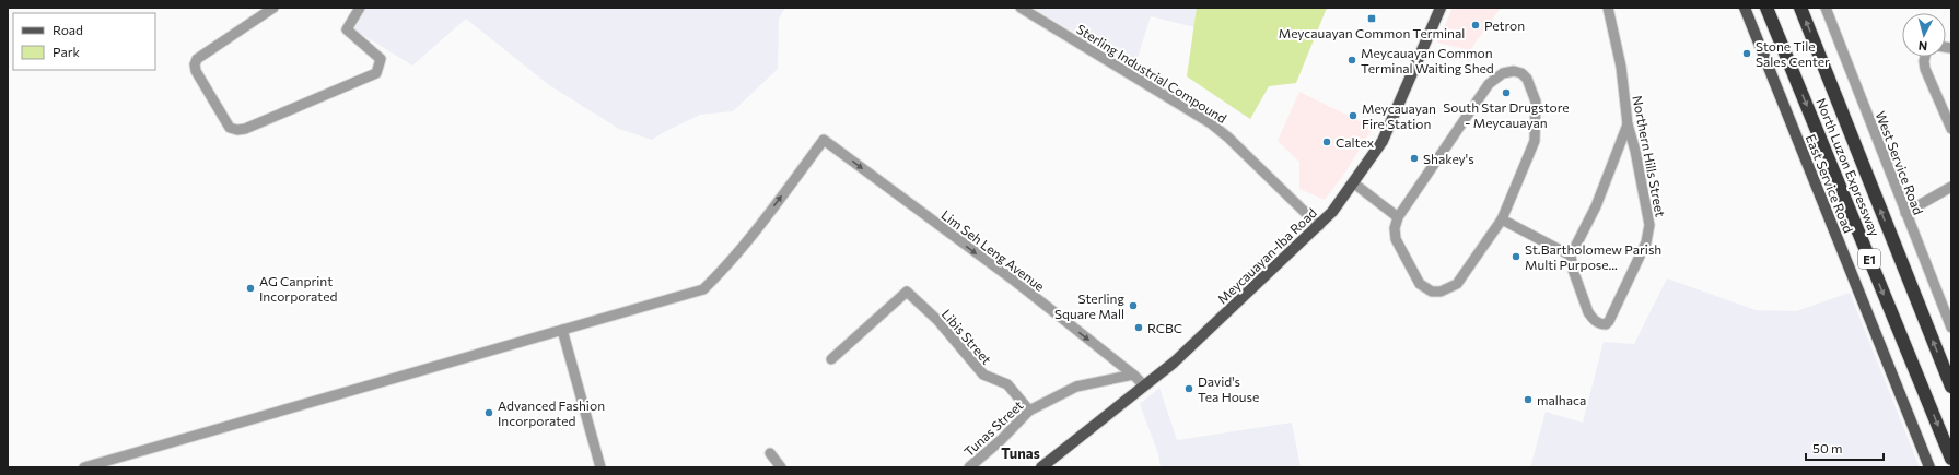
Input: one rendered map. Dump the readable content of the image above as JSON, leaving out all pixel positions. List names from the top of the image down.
{
  "streets": {
    "highway": ["North Luzon Expressway", "E1"],
    "main road": ["East Service Road", "Meycauayan-Iba Road"],
    "street": [
      "Sterling Industrial Compound",
      "Northern Hills Street",
      "West Service Road",
      "Lim Seh Leng Avenue",
      "Libis Street",
      "Tunas Street"
    ]
  },
  "crossings": [
    ["Sterling Industrial Compound", "Meycauayan-Iba Road"],
    ["Lim Seh Leng Avenue", "Meycauayan-Iba Road"],
    ["Lim Seh Leng Avenue", "Tunas Street"],
    ["Libis Street", "Tunas Street"]
  ],
  "districts": ["Tunas"],
  "places": {
    "transit": ["Meycauayan Common Terminal"],
    "other": [
      "Petron",
      "Stone Tile Sales Center",
      "Meycauayan Common Terminal Waiting Shed",
      "South Star Drugstore - Meycauayan",
      "Meycauayan Fire Station",
      "Caltex",
      "Shakey's",
      "St.Bartholomew Parish Multi Purpose...",
      "AG Canprint Incorporated",
      "Sterling Square Mall",
      "RCBC",
      "David's Tea House",
      "malhaca",
      "Advanced Fashion Incorporated"
    ]
  },
  "legend": ["Road", "Park"],
  "scale_bar": "50 m",
  "north": "bottom"
}
